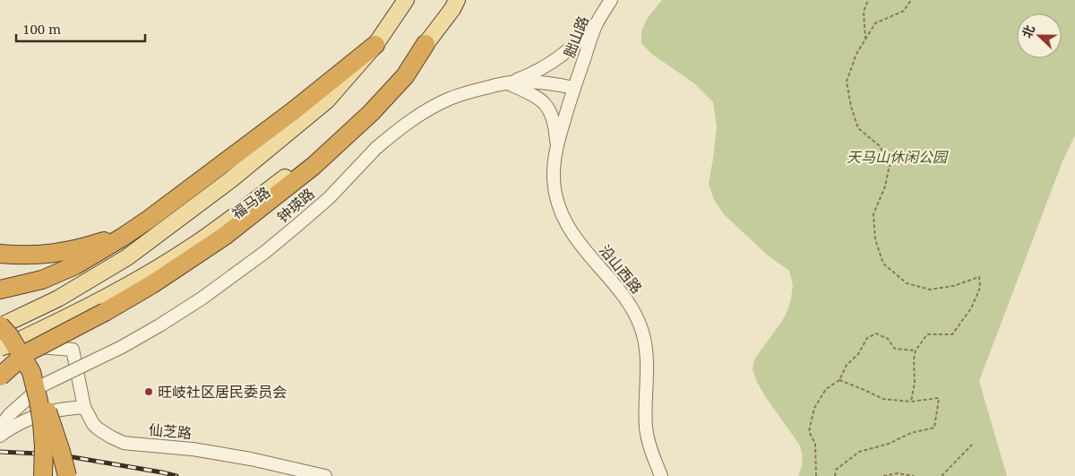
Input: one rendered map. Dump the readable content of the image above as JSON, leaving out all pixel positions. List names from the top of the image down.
{
  "streets": {
    "main road": ["福马路"],
    "street": [
      "胐山路",
      "钟瑛路",
      "沿山西路",
      "仙芝路"
    ]
  },
  "crossings": [
    ["胐山路", "钟瑛路"],
    ["胐山路", "沿山西路"],
    ["福马路", "仙芝路"],
    ["钟瑛路", "沿山西路"]
  ],
  "parks": ["天马山休闲公园"],
  "places": ["旺岐社区居民委员会"],
  "scale_bar": "100 m",
  "north": "left"
}
